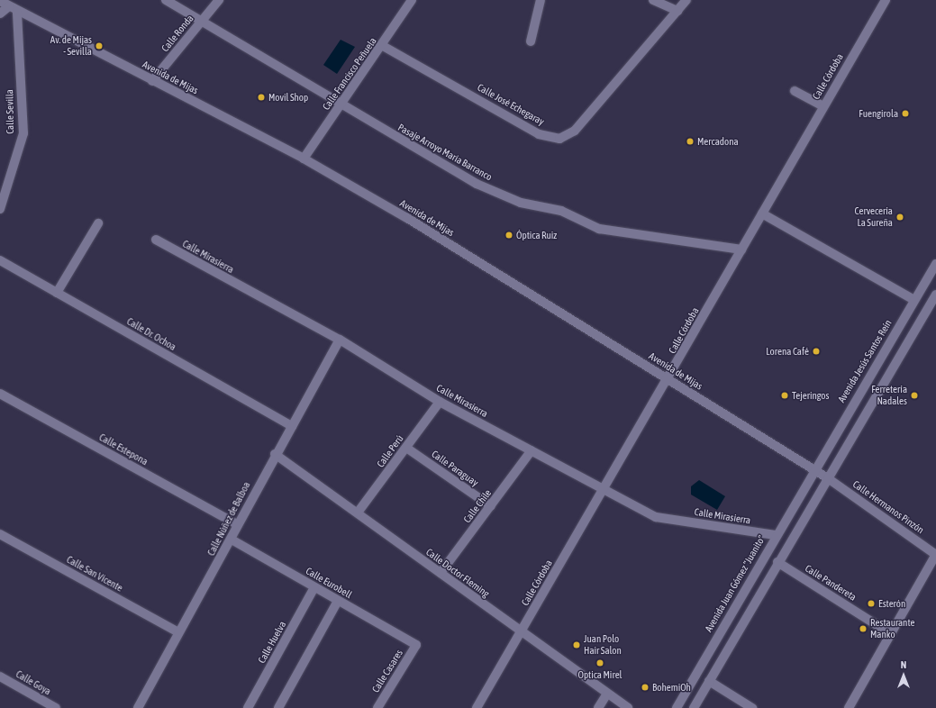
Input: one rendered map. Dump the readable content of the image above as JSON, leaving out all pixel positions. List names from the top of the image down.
{
  "streets": {
    "street": [
      "Calle Ronda",
      "Calle Francisco Peñuela",
      "Calle Córdoba",
      "Avenida de Mijas",
      "Calle José Echegaray",
      "Calle Sevilla",
      "Pasaje Arroyo Maria Barranco",
      "Calle Mirasierra",
      "Calle Dr. Ochoa",
      "Avenida Jesús Santos Reín",
      "Calle Estepona",
      "Calle Perú",
      "Calle Paraguay",
      "Calle Chile",
      "Calle Hermanos Pinzón",
      "Calle Núñez de Balboa",
      "Calle Doctor Fleming",
      "Calle San Vicente",
      "Calle Eurobell",
      "Calle Pandereta",
      "Avenida Juan Gómez \"Juanito\"",
      "Calle Huelva",
      "Calle Casares",
      "Calle Goya"
    ]
  },
  "crossings": [
    ["Calle Ronda", "Avenida de Mijas"],
    ["Calle Ronda", "Pasaje Arroyo Maria Barranco"],
    ["Calle Francisco Peñuela", "Avenida de Mijas"],
    ["Calle Francisco Peñuela", "Calle José Echegaray"],
    ["Calle Francisco Peñuela", "Pasaje Arroyo Maria Barranco"],
    ["Calle Córdoba", "Avenida de Mijas"],
    ["Calle Córdoba", "Pasaje Arroyo Maria Barranco"],
    ["Calle Córdoba", "Calle Mirasierra"],
    ["Calle Córdoba", "Calle Doctor Fleming"],
    ["Avenida de Mijas", "Calle Sevilla"],
    ["Avenida de Mijas", "Avenida Jesús Santos Reín"],
    ["Avenida de Mijas", "Calle Hermanos Pinzón"],
    ["Avenida de Mijas", "Avenida Juan Gómez \"Juanito\""],
    ["Calle Mirasierra", "Calle Perú"],
    ["Calle Mirasierra", "Calle Chile"],
    ["Calle Mirasierra", "Calle Núñez de Balboa"],
    ["Calle Mirasierra", "Avenida Juan Gómez \"Juanito\""],
    ["Calle Dr. Ochoa", "Calle Núñez de Balboa"],
    ["Avenida Jesús Santos Reín", "Avenida Juan Gómez \"Juanito\""],
    ["Calle Estepona", "Calle Núñez de Balboa"],
    ["Calle Perú", "Calle Paraguay"],
    ["Calle Perú", "Calle Doctor Fleming"],
    ["Calle Paraguay", "Calle Chile"],
    ["Calle Chile", "Calle Doctor Fleming"],
    ["Calle Núñez de Balboa", "Calle Doctor Fleming"],
    ["Calle Núñez de Balboa", "Calle San Vicente"],
    ["Calle Núñez de Balboa", "Calle Eurobell"],
    ["Calle Eurobell", "Calle Huelva"],
    ["Calle Eurobell", "Calle Casares"]
  ],
  "places": [
    "Av. de Mijas - Sevilla",
    "Movil Shop",
    "Fuengirola",
    "Mercadona",
    "Cervecería La Sureña",
    "Óptica Ruiz",
    "Lorena Café",
    "Tejeringos",
    "Ferretería Nadales",
    "Esterón",
    "Restaurante Manko",
    "Juan Polo Hair Salon",
    "Optica Mirel",
    "BohemiOh"
  ],
  "north": "top"
}
